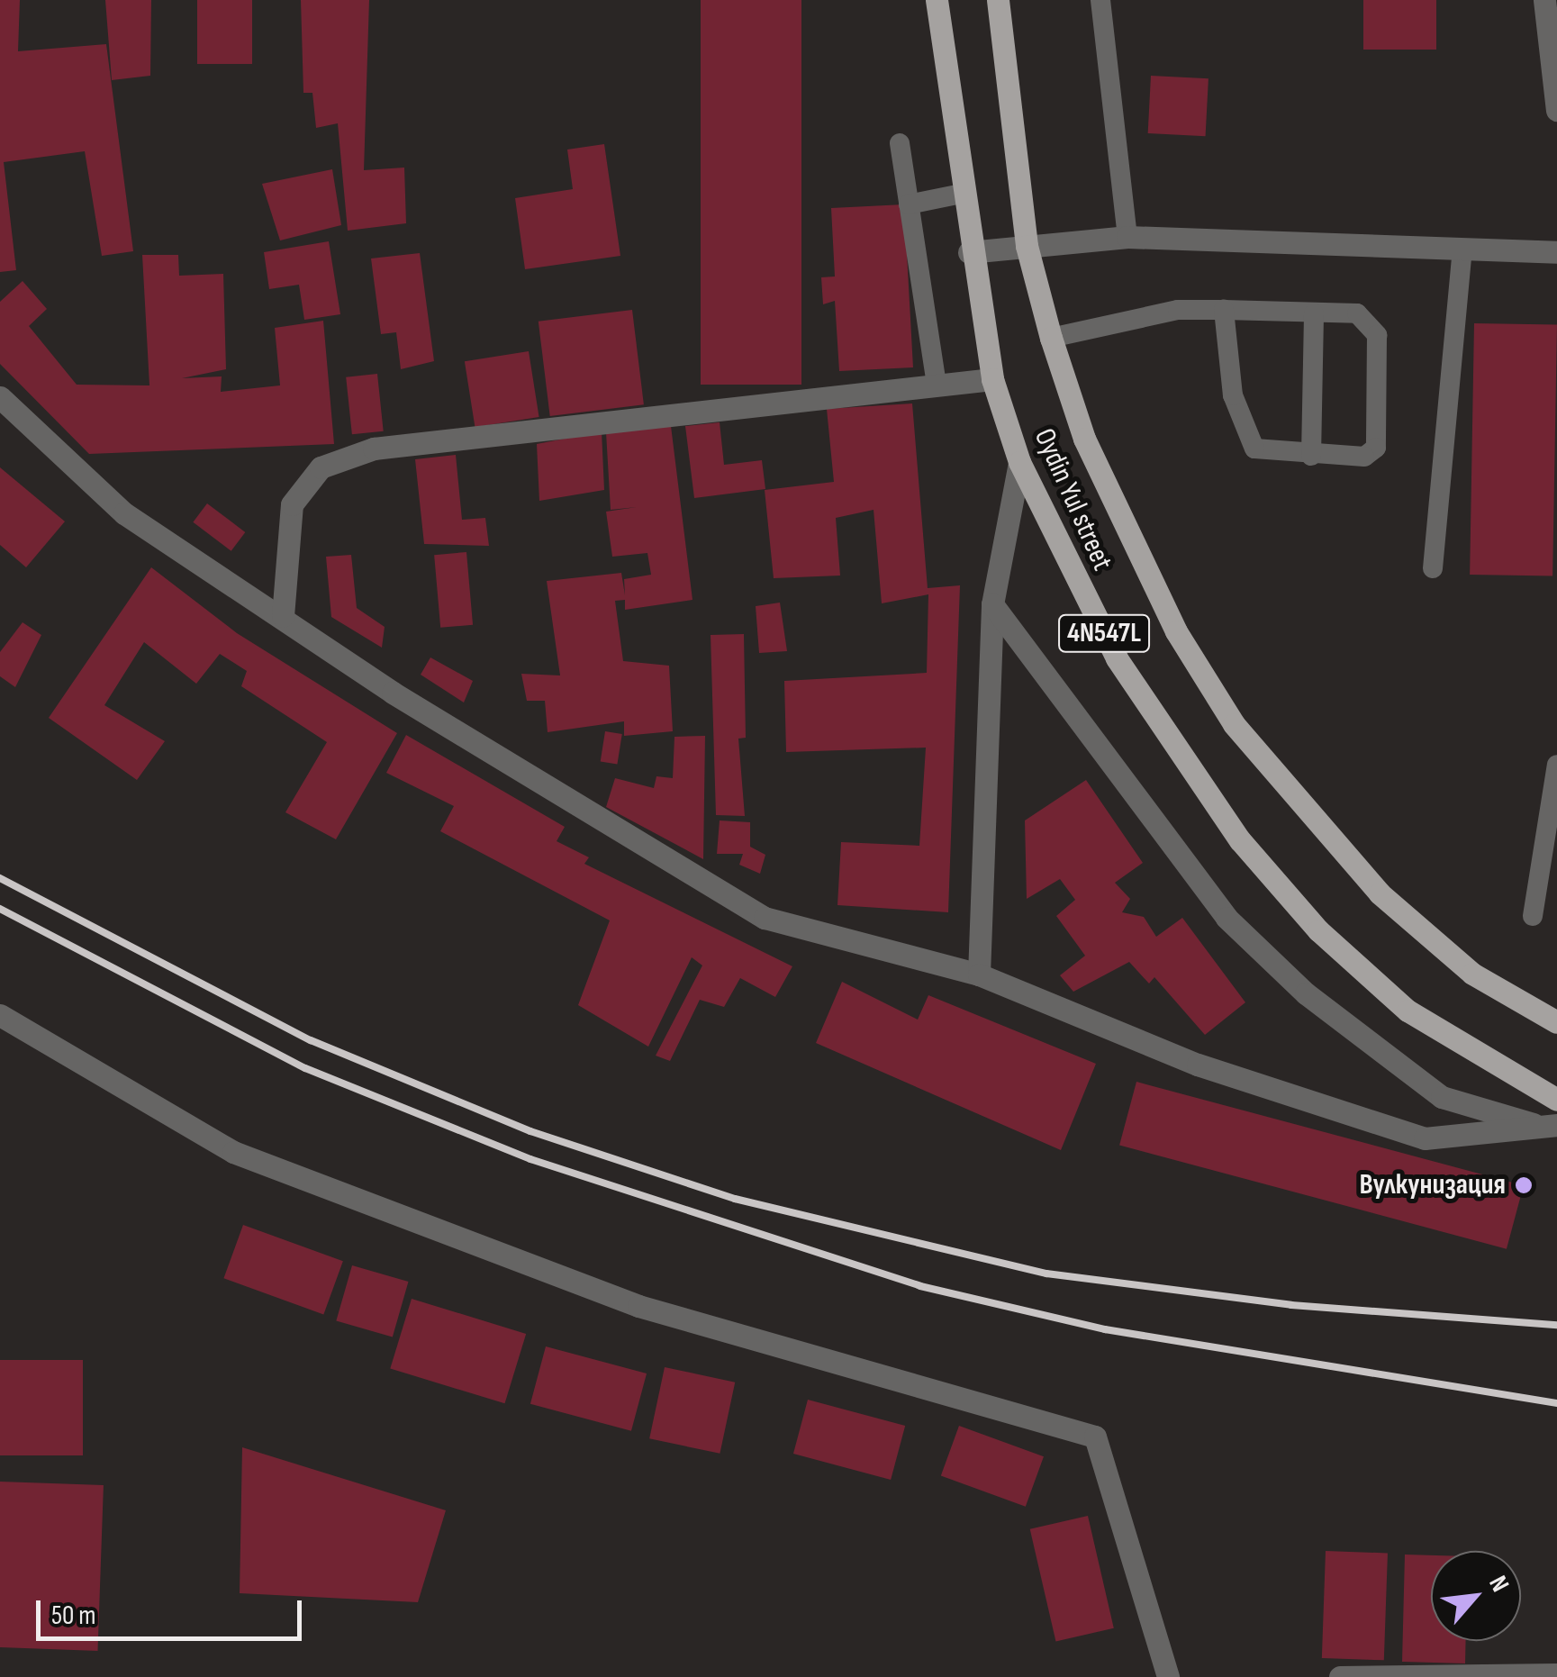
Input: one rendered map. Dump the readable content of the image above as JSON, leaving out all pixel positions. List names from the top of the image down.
{
  "streets": {
    "main road": ["Oydin Yul street", "4N547L"]
  },
  "places": ["Вулкунизация"],
  "scale_bar": "50 m",
  "north": "top right"
}
